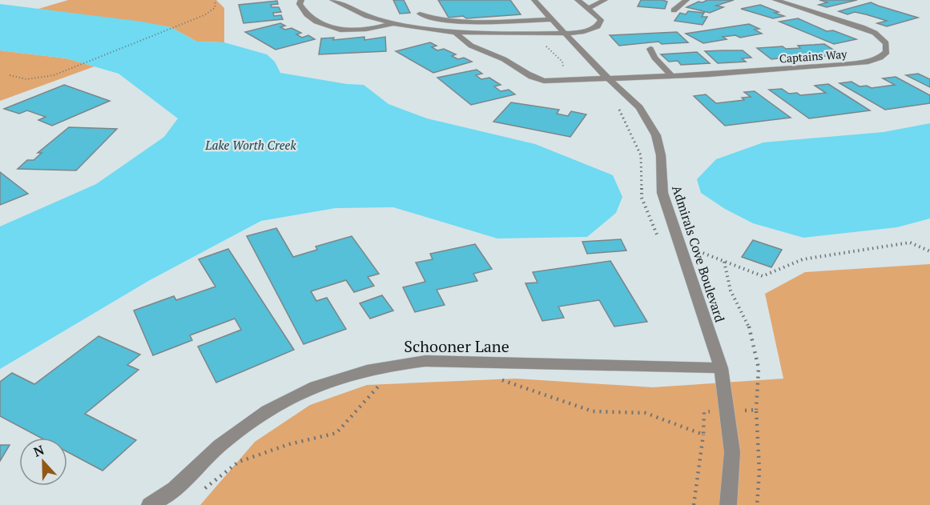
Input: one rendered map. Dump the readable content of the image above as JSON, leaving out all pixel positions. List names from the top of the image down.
{
  "streets": {
    "street": ["Captains Way", "Admirals Cove Boulevard", "Schooner Lane"]
  },
  "crossings": [
    ["Captains Way", "Admirals Cove Boulevard"],
    ["Admirals Cove Boulevard", "Schooner Lane"]
  ],
  "water": ["Lake Worth Creek"],
  "north": "top"
}
